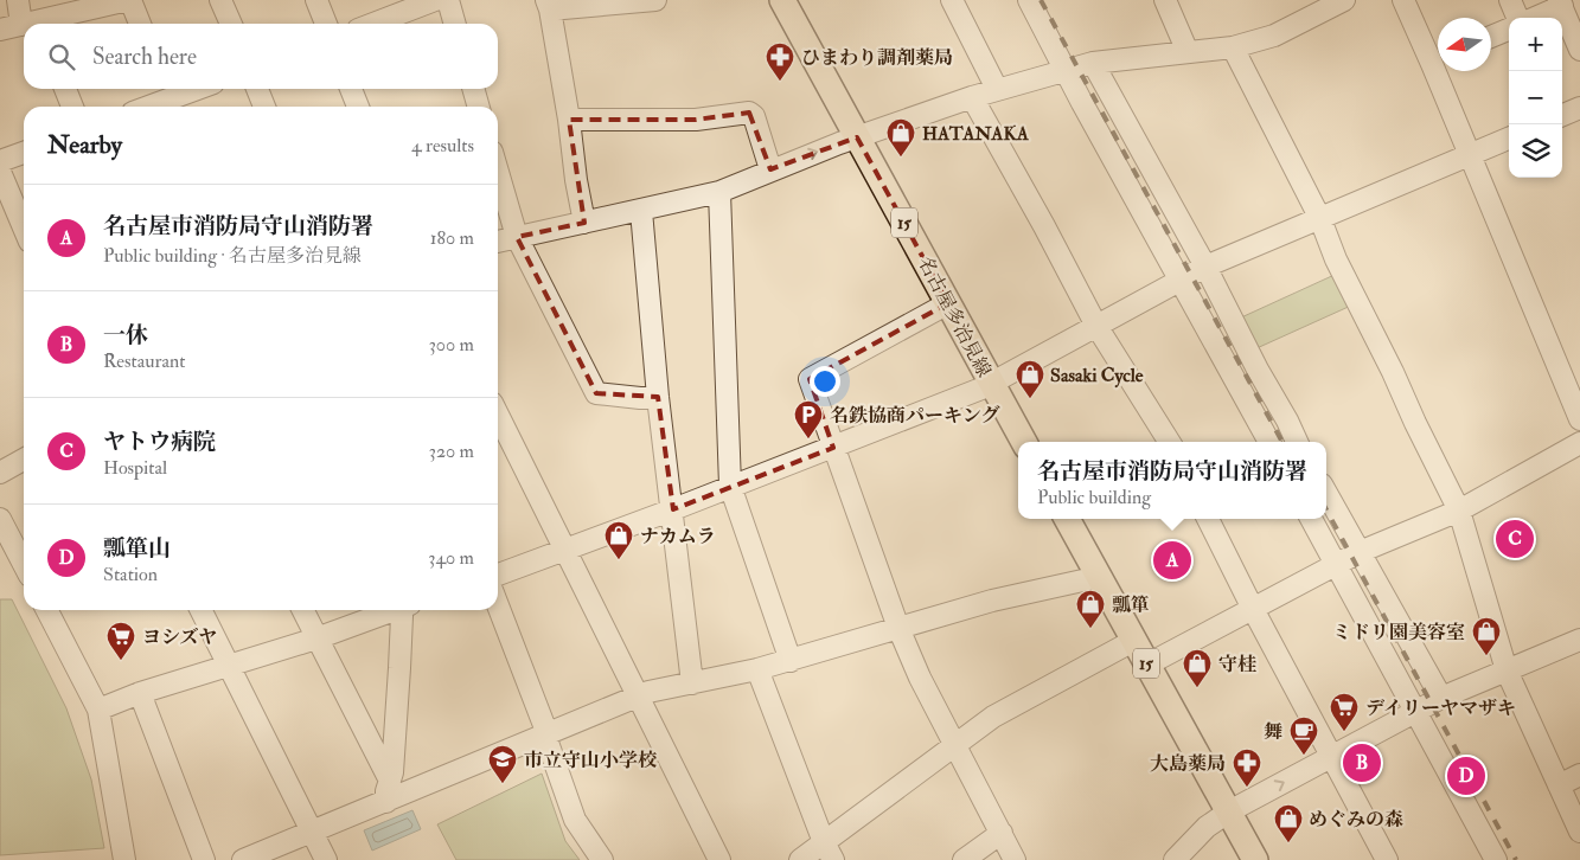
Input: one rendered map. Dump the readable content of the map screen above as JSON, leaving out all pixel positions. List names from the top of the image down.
{
  "streets": {
    "main road": ["15", "名古屋多治見線"]
  },
  "places": {
    "pharmacy": ["ひまわり調剤薬局", "大島薬局"],
    "shop": [
      "HATANAKA",
      "Sasaki Cycle",
      "ナカムラ",
      "瓢箪",
      "ミドリ園美容室",
      "守桂",
      "めぐみの森"
    ],
    "parking": ["名鉄協商パーキング"],
    "supermarket": ["ヨシズヤ", "デイリーヤマザキ"],
    "cafe": ["舞"],
    "school or university": ["市立守山小学校"]
  },
  "north": "left",
  "page": {
    "map_buttons": ["+", "−"],
    "search": "Search here",
    "heading": ["Nearby", "4 results"],
    "list": [
      {
        "mark": "A",
        "name": "名古屋市消防局守山消防署",
        "note": "Public building · 名古屋多治見線",
        "value": "180 m"
      },
      {
        "mark": "B",
        "name": "一休",
        "note": "Restaurant",
        "value": "300 m"
      },
      {
        "mark": "C",
        "name": "ヤトウ病院",
        "note": "Hospital",
        "value": "320 m"
      },
      {
        "mark": "D",
        "name": "瓢箪山",
        "note": "Station",
        "value": "340 m"
      }
    ],
    "popup": ["名古屋市消防局守山消防署", "Public building"],
    "pins": [
      "C",
      "A",
      "B",
      "D"
    ]
  }
}
